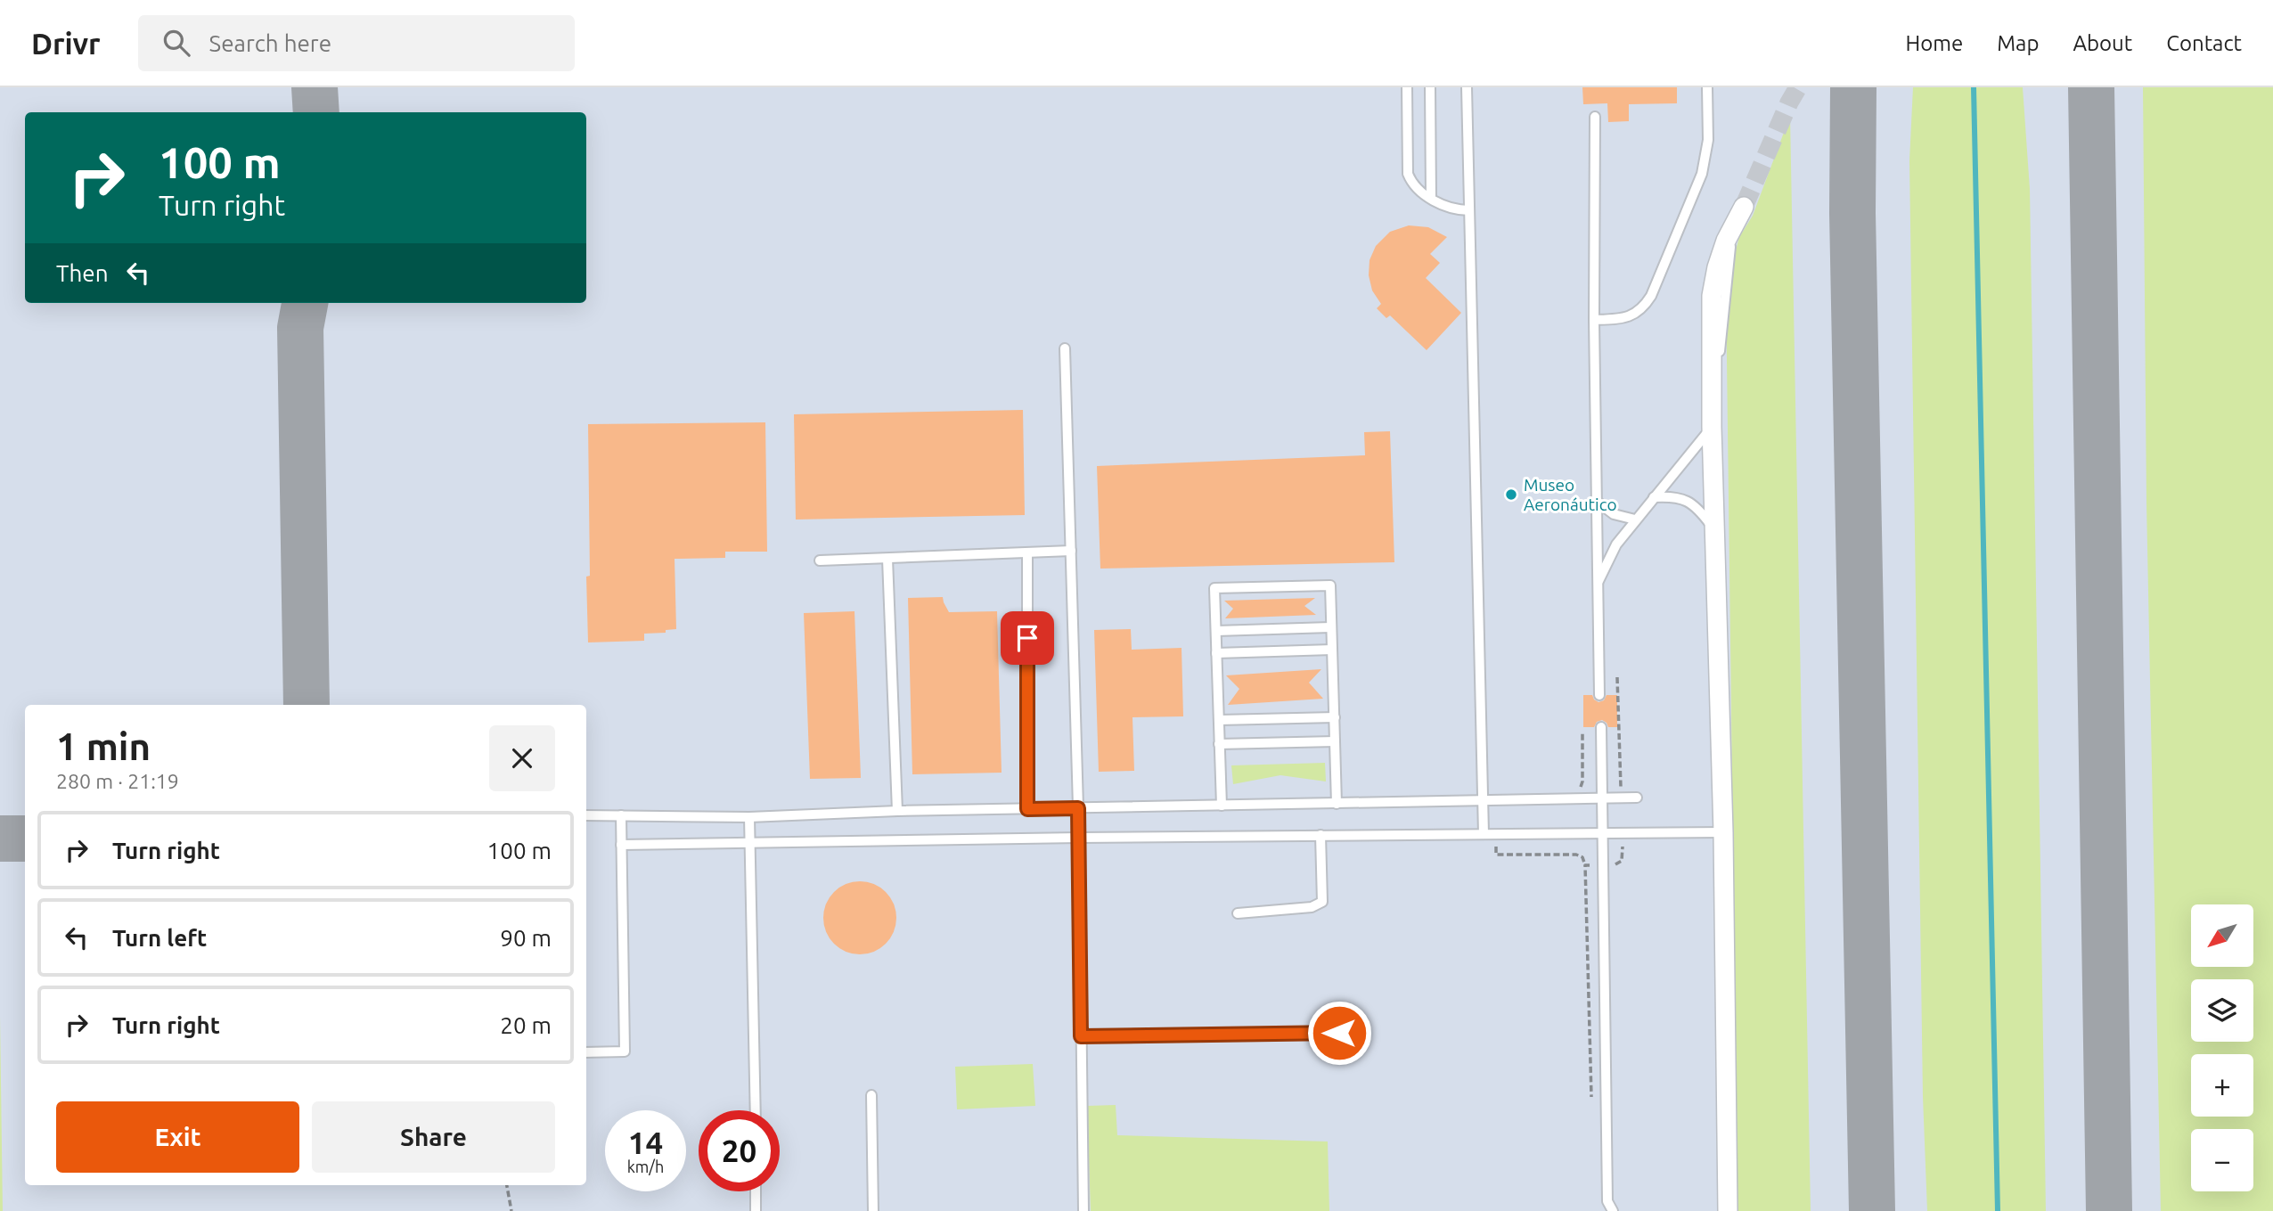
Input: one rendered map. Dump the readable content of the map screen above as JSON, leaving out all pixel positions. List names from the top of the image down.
{
  "places": ["Museo Aeronáutico"],
  "north": "bottom left",
  "page": {
    "header": "Drivr",
    "search": "Search here",
    "nav": [
      "Home",
      "Map",
      "About",
      "Contact"
    ],
    "turn": ["100 m", "Turn right"],
    "then": "Then",
    "heading": ["1 min", "280 m · 21:19"],
    "list": [
      {
        "name": "Turn right",
        "value": "100 m"
      },
      {
        "name": "Turn left",
        "value": "90 m"
      },
      {
        "name": "Turn right",
        "value": "20 m"
      }
    ],
    "map_buttons": ["+", "−"],
    "buttons": ["Exit", "Share"],
    "speed": "14 km/h",
    "limit": "20"
  }
}
